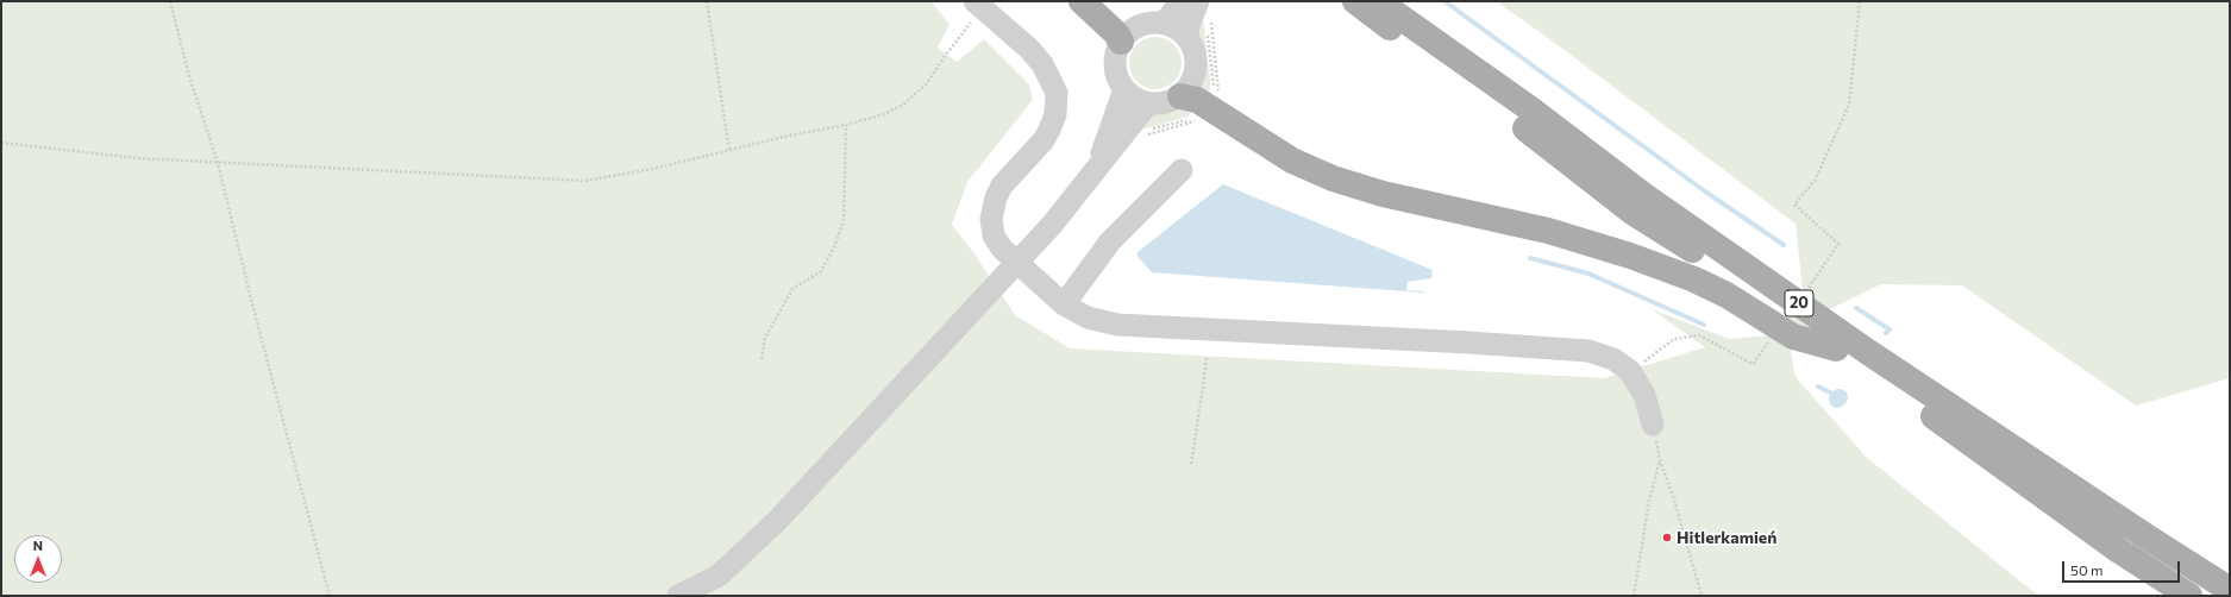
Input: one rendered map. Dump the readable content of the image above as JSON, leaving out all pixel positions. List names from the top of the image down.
{
  "streets": {
    "main road": ["20"]
  },
  "places": ["Hitlerkamień"],
  "scale_bar": "50 m",
  "north": "top"
}
